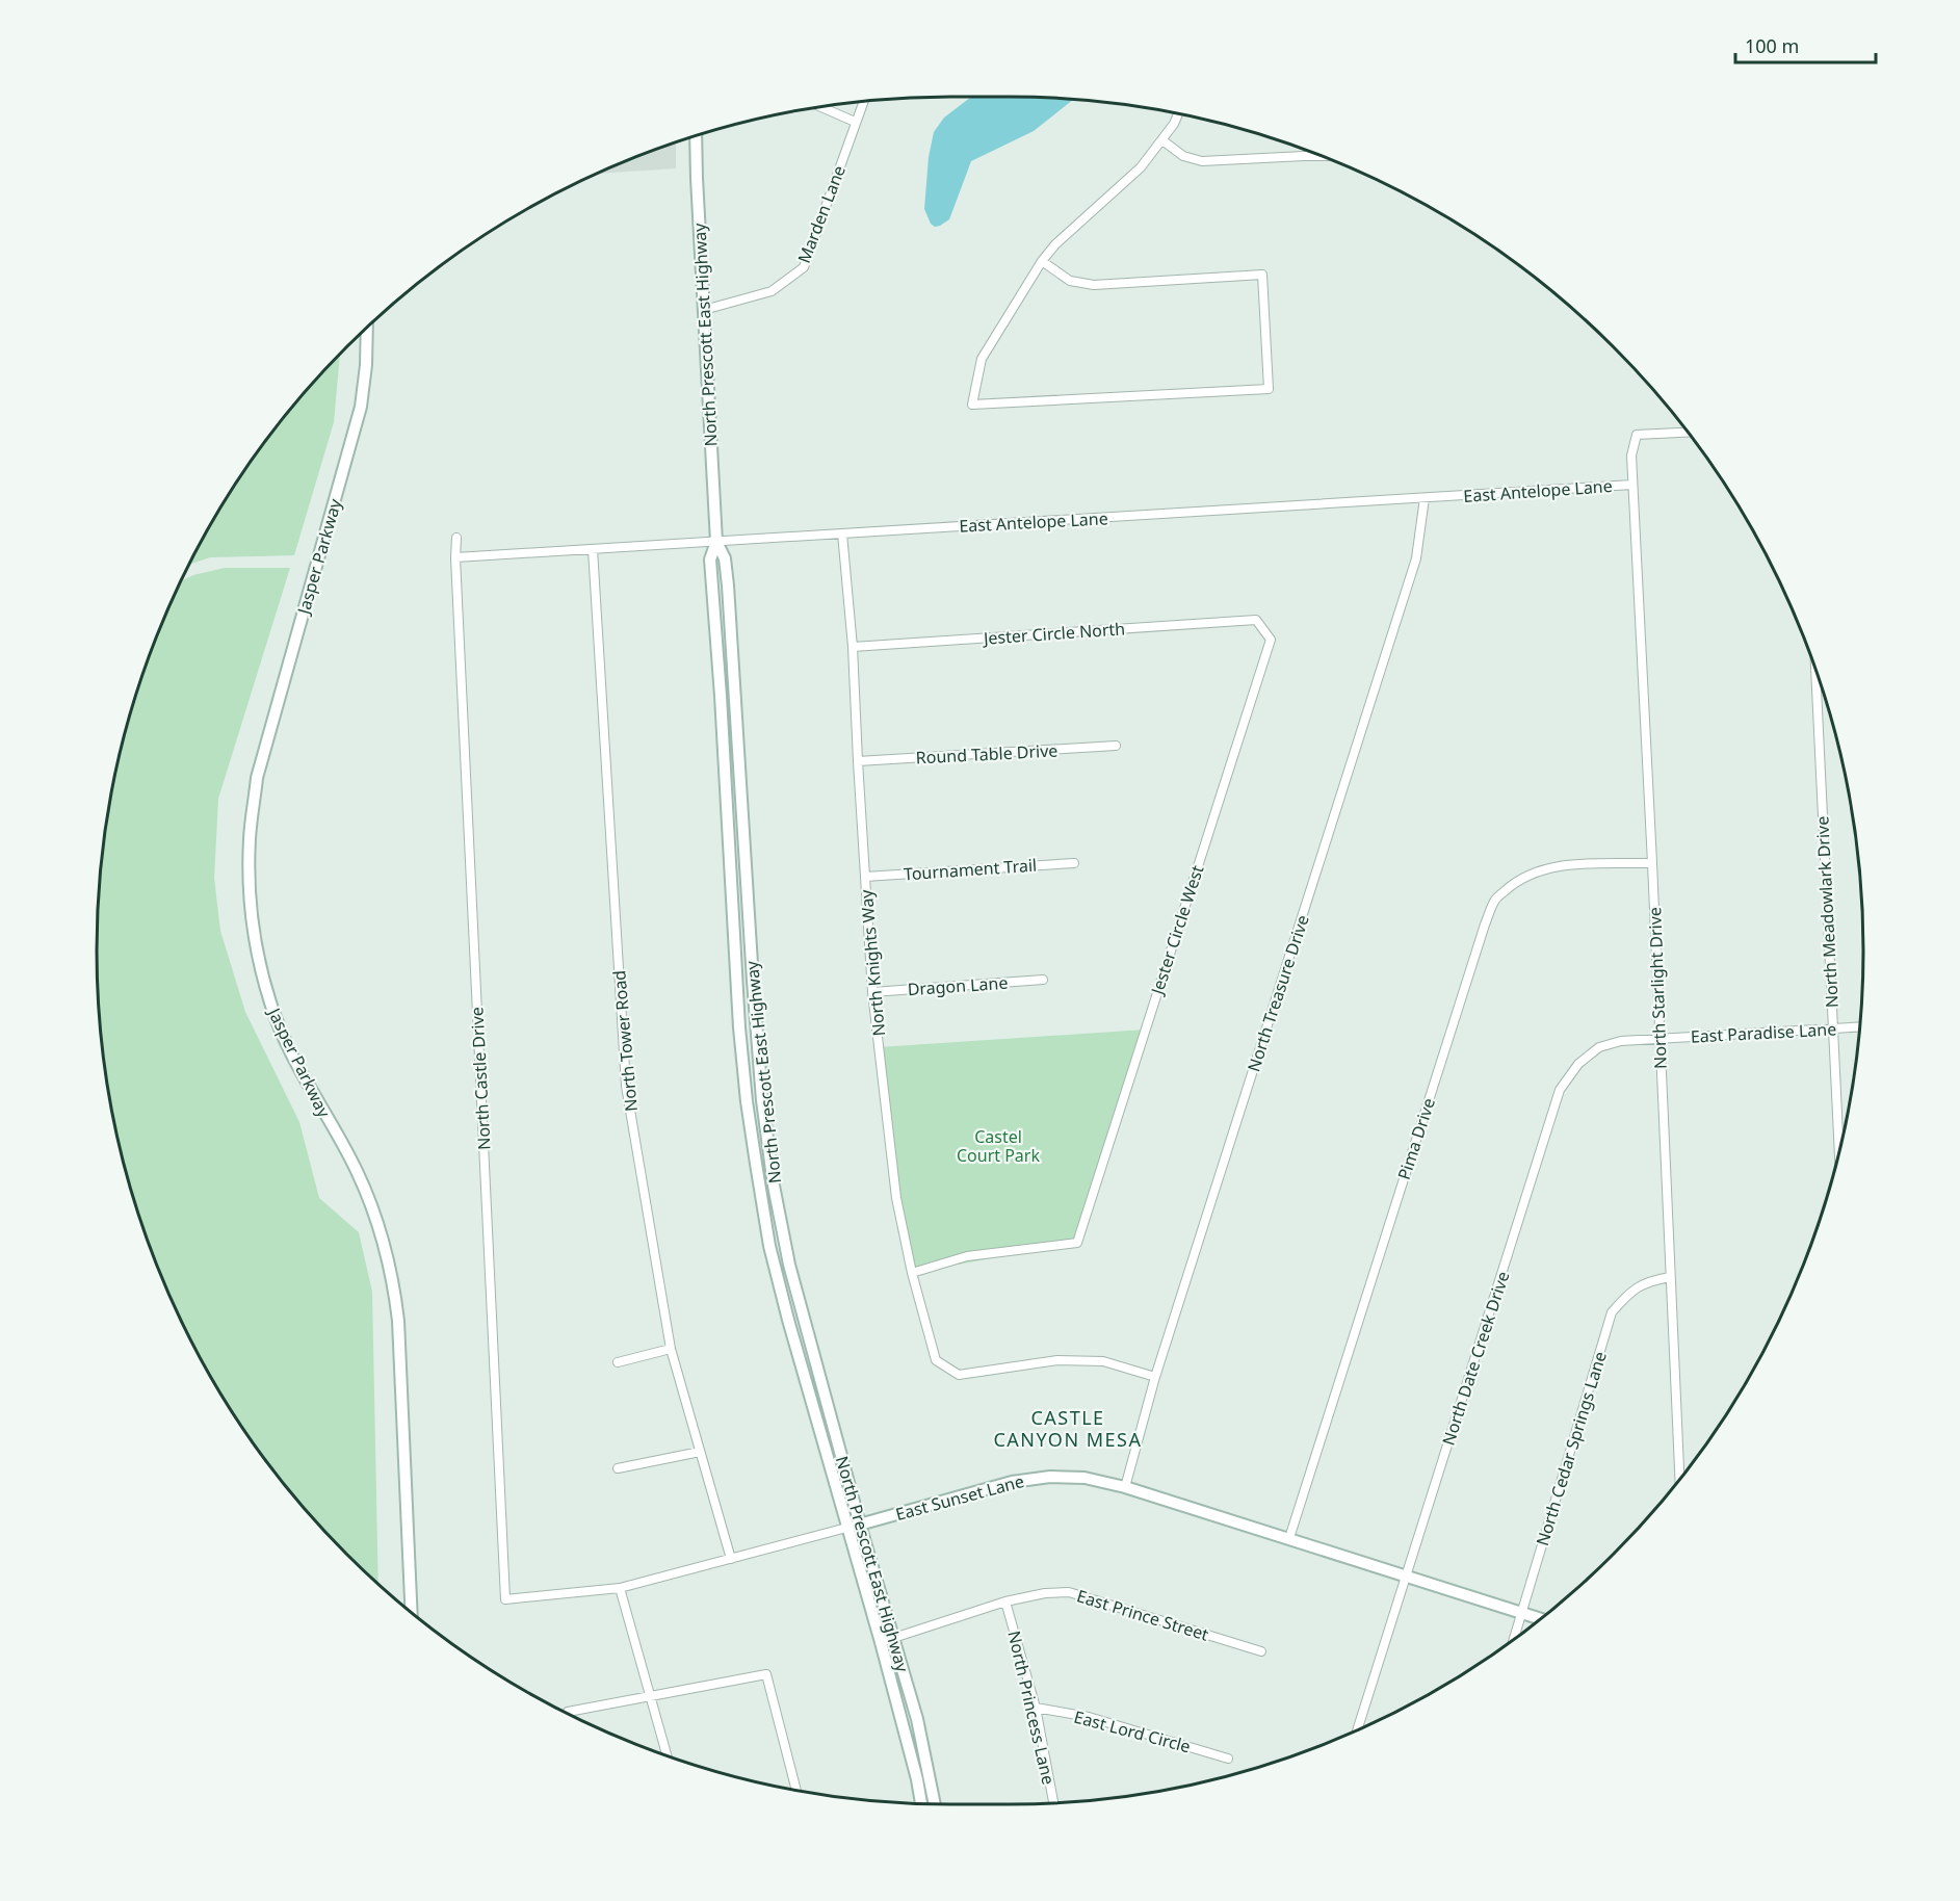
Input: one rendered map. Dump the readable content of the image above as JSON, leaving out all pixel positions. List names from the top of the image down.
{
  "streets": {
    "street": [
      "Marden Lane",
      "North Prescott East Highway",
      "East Antelope Lane",
      "Jasper Parkway",
      "Jester Circle North",
      "Round Table Drive",
      "Tournament Trail",
      "North Meadowlark Drive",
      "Jester Circle West",
      "North Knights Way",
      "Dragon Lane",
      "North Starlight Drive",
      "North Treasure Drive",
      "East Paradise Lane",
      "North Tower Road",
      "North Castle Drive",
      "Pima Drive",
      "North Date Creek Drive",
      "North Cedar Springs Lane",
      "East Sunset Lane",
      "East Prince Street",
      "North Princess Lane",
      "East Lord Circle"
    ]
  },
  "crossings": [
    ["Marden Lane", "North Prescott East Highway"],
    ["North Prescott East Highway", "East Antelope Lane"],
    ["North Prescott East Highway", "East Sunset Lane"],
    ["North Prescott East Highway", "East Prince Street"],
    ["East Antelope Lane", "North Knights Way"],
    ["East Antelope Lane", "North Starlight Drive"],
    ["East Antelope Lane", "North Treasure Drive"],
    ["East Antelope Lane", "North Tower Road"],
    ["East Antelope Lane", "North Castle Drive"],
    ["Jester Circle North", "Jester Circle West"],
    ["Jester Circle North", "North Knights Way"],
    ["Round Table Drive", "North Knights Way"],
    ["Tournament Trail", "North Knights Way"],
    ["North Meadowlark Drive", "East Paradise Lane"],
    ["Jester Circle West", "North Knights Way"],
    ["North Knights Way", "Dragon Lane"],
    ["North Knights Way", "North Treasure Drive"],
    ["North Starlight Drive", "East Paradise Lane"],
    ["North Starlight Drive", "Pima Drive"],
    ["North Starlight Drive", "North Date Creek Drive"],
    ["North Starlight Drive", "North Cedar Springs Lane"],
    ["North Treasure Drive", "East Sunset Lane"],
    ["East Paradise Lane", "North Date Creek Drive"],
    ["North Tower Road", "East Sunset Lane"],
    ["North Castle Drive", "East Sunset Lane"],
    ["Pima Drive", "East Sunset Lane"],
    ["North Date Creek Drive", "East Sunset Lane"],
    ["North Cedar Springs Lane", "East Sunset Lane"],
    ["East Prince Street", "North Princess Lane"],
    ["North Princess Lane", "East Lord Circle"]
  ],
  "districts": ["CASTLE CANYON MESA"],
  "parks": ["Castel Court Park"],
  "scale_bar": "100 m"
}
